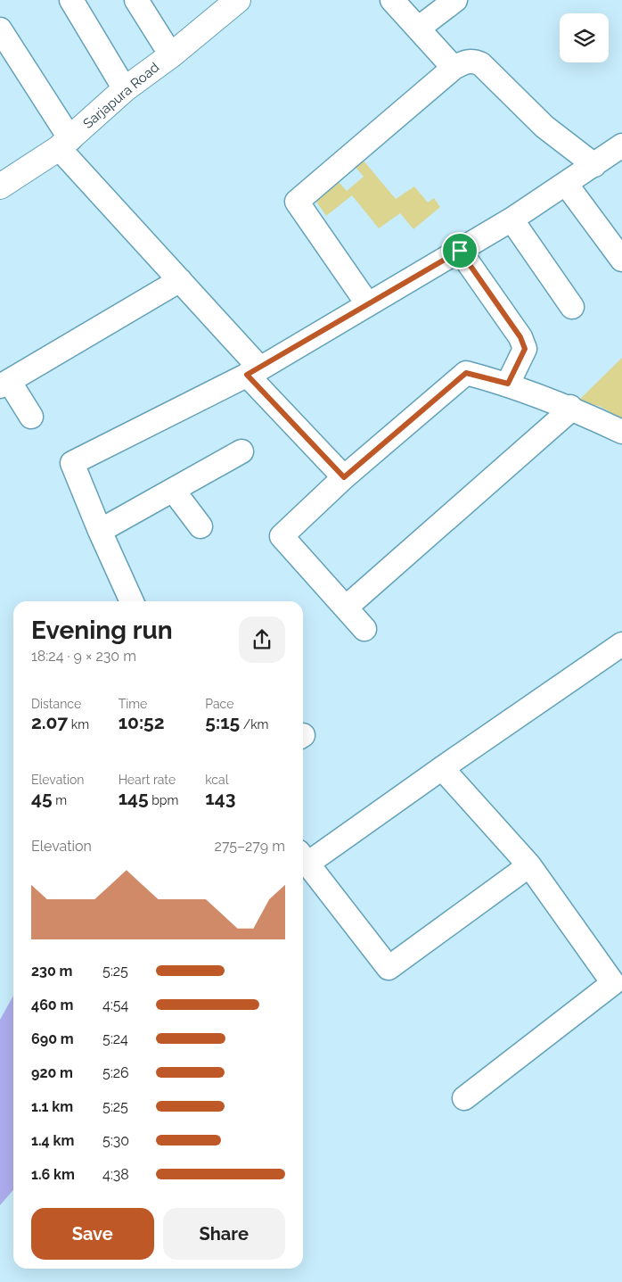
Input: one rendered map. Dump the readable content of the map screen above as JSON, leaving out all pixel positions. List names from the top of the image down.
{
  "streets": {
    "street": ["Sarjapura Road"]
  },
  "page": {
    "heading": ["Evening run", "18:24 · 9 × 230 m"],
    "stats": [
      ["Distance", "2.07 km"],
      ["Time", "10:52"],
      ["Pace", "5:15 /km"],
      ["Elevation", "45 m"],
      ["Heart rate", "145 bpm"],
      ["kcal", "143"]
    ],
    "chart": ["Elevation", "275–279 m"],
    "list": [
      {
        "name": "230 m",
        "note": "5:25"
      },
      {
        "name": "460 m",
        "note": "4:54"
      },
      {
        "name": "690 m",
        "note": "5:24"
      },
      {
        "name": "920 m",
        "note": "5:26"
      },
      {
        "name": "1.1 km",
        "note": "5:25"
      },
      {
        "name": "1.4 km",
        "note": "5:30"
      },
      {
        "name": "1.6 km",
        "note": "4:38"
      }
    ],
    "buttons": ["Save", "Share"]
  }
}
